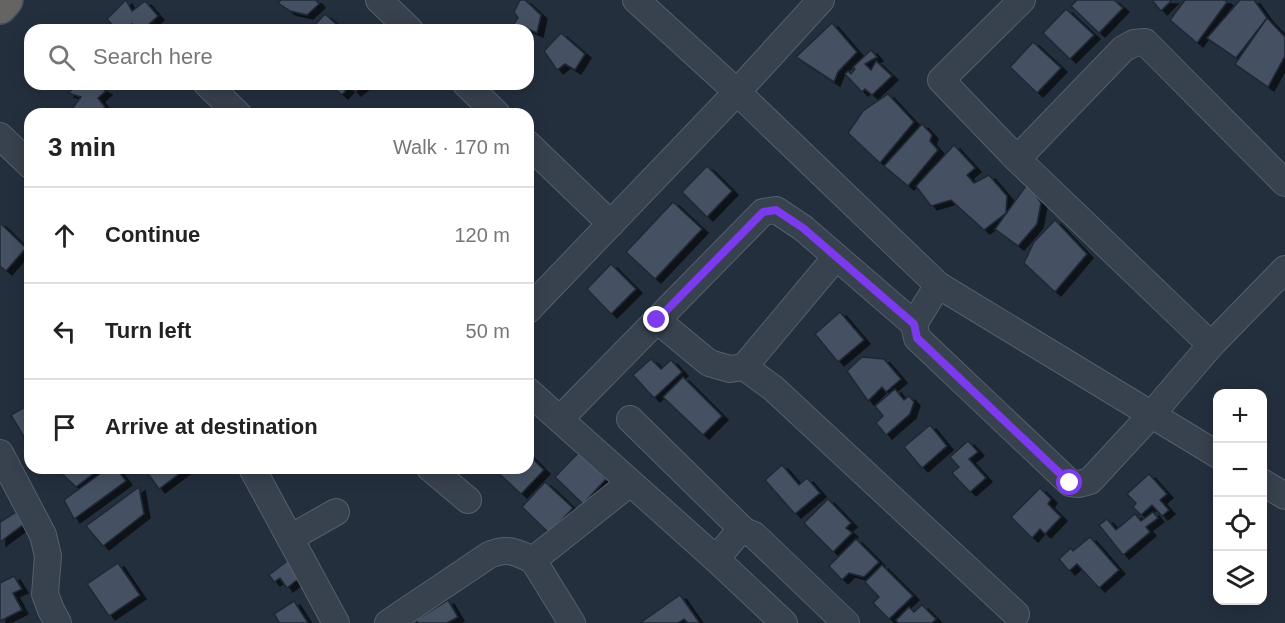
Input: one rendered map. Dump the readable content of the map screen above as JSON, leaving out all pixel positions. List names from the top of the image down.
{
  "page": {
    "search": "Search here",
    "heading": ["3 min", "Walk · 170 m"],
    "list": [
      ["Continue", "120 m"],
      ["Turn left", "50 m"],
      "Arrive at destination"
    ],
    "map_buttons": ["+", "−"]
  }
}
